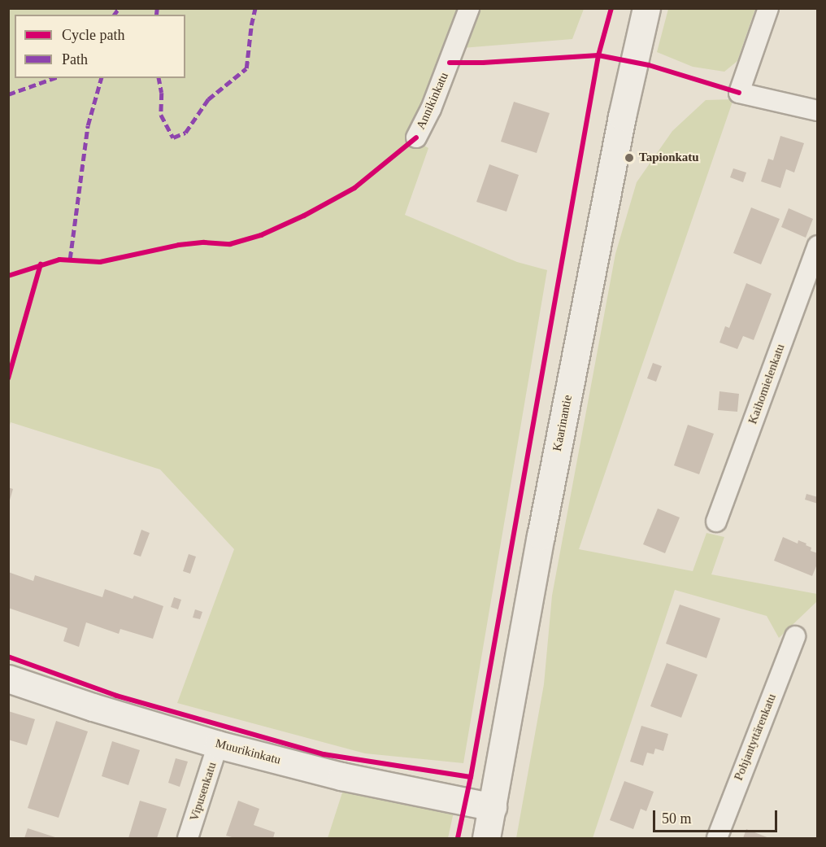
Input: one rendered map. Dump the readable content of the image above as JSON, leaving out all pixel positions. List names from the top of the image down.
{
  "streets": {
    "main road": ["Kaarinantie", "Muurikinkatu"],
    "street": [
      "Annikinkatu",
      "Kaihomielenkatu",
      "Pohjantyttärenkatu",
      "Vipusenkatu"
    ]
  },
  "crossings": [
    ["Kaarinantie", "Muurikinkatu"],
    ["Muurikinkatu", "Vipusenkatu"]
  ],
  "places": ["Tapionkatu"],
  "legend": ["Cycle path", "Path"],
  "scale_bar": "50 m"
}
